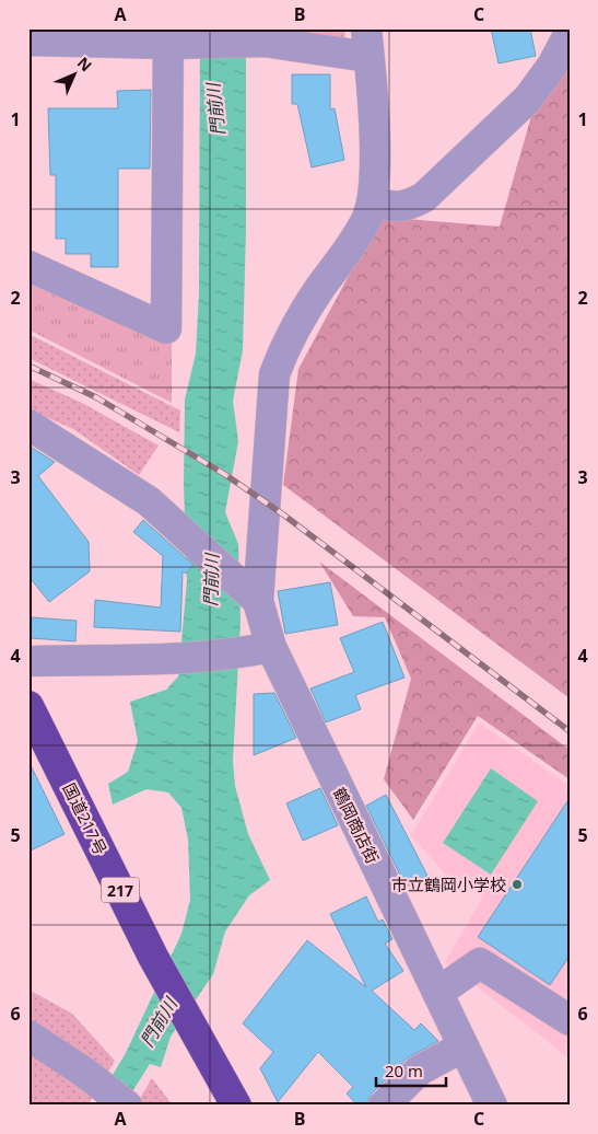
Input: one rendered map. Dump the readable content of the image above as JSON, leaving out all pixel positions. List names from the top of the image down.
{
  "streets": {
    "highway": ["国道217号", "217"],
    "street": ["鶴岡商店街"]
  },
  "water": ["門前川"],
  "places": ["市立鶴岡小学校"],
  "scale_bar": "20 m",
  "north": "top right",
  "grid": {
    "columns": ["A", "B", "C"],
    "rows": [
      "1",
      "2",
      "3",
      "4",
      "5",
      "6"
    ]
  }
}
